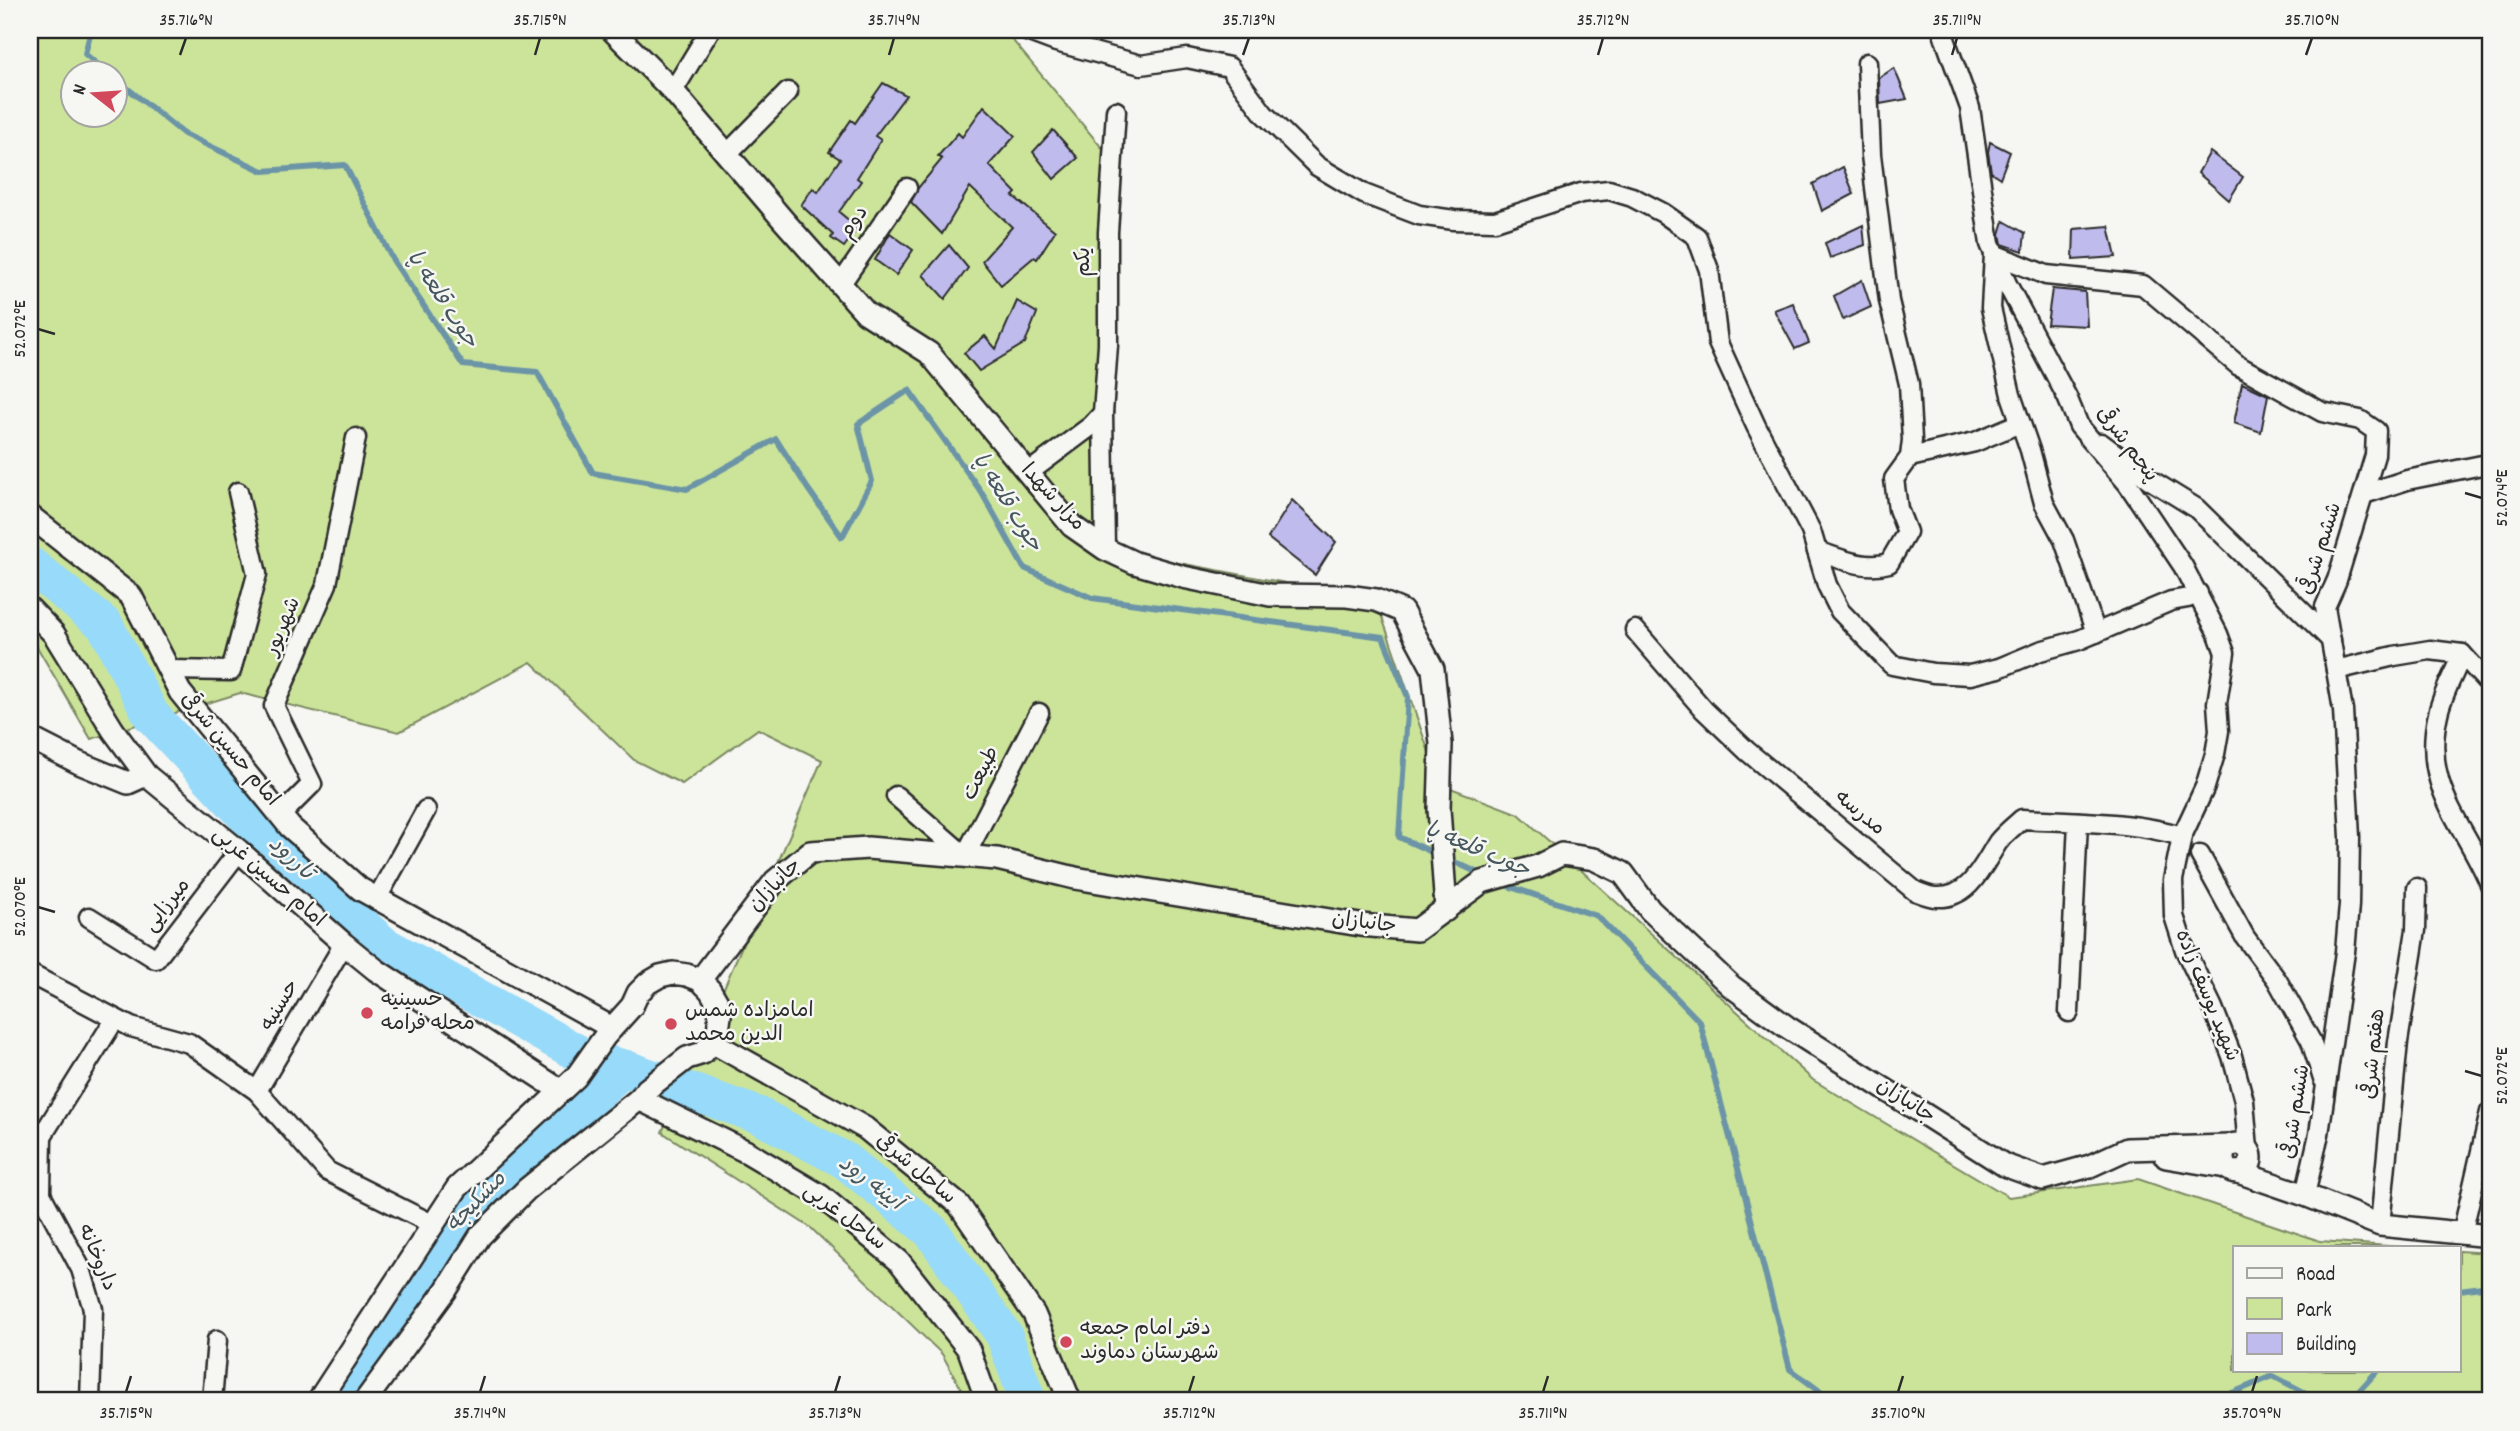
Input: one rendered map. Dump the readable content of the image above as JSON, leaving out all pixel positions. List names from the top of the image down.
{
  "streets": {
    "street": [
      "دوم",
      "یکم",
      "پنجم شرقی",
      "مزار شهدا",
      "ششم شرقی",
      "شهریور",
      "امام حسین شرقی",
      "طبیعت",
      "مدرسه",
      "امام حسین غربی",
      "جانبازان",
      "میرزایی",
      "شهید یوسف زاده",
      "حسنیه",
      "هفتم شرقی",
      "ساحل شرقی",
      "ساحل غربی",
      "داروخانه"
    ]
  },
  "crossings": [
    ["دوم", "مزار شهدا"],
    ["یکم", "مزار شهدا"],
    ["پنجم شرقی", "ششم شرقی"],
    ["پنجم شرقی", "شهید یوسف زاده"],
    ["مزار شهدا", "جانبازان"],
    ["شهریور", "امام حسین شرقی"],
    ["طبیعت", "جانبازان"],
    ["امام حسین غربی", "میرزایی"],
    ["امام حسین غربی", "حسنیه"],
    ["جانبازان", "شهید یوسف زاده"]
  ],
  "water": [
    "جوب قلعه پا",
    "تاررود",
    "آیینه رود",
    "مشکیجه"
  ],
  "places": ["حسینیه محله فرامه", "امامزاده شمس الدین محمد", "دفتر امام جمعه شهرستان دماوند"],
  "legend": ["Road", "Park", "Building"],
  "north": "left",
  "coordinates": [
    "35.716°N",
    "35.715°N",
    "35.714°N",
    "35.713°N",
    "35.712°N",
    "35.711°N",
    "35.710°N",
    "52.072°E",
    "52.074°E",
    "52.070°E",
    "35.709°N"
  ]
}
